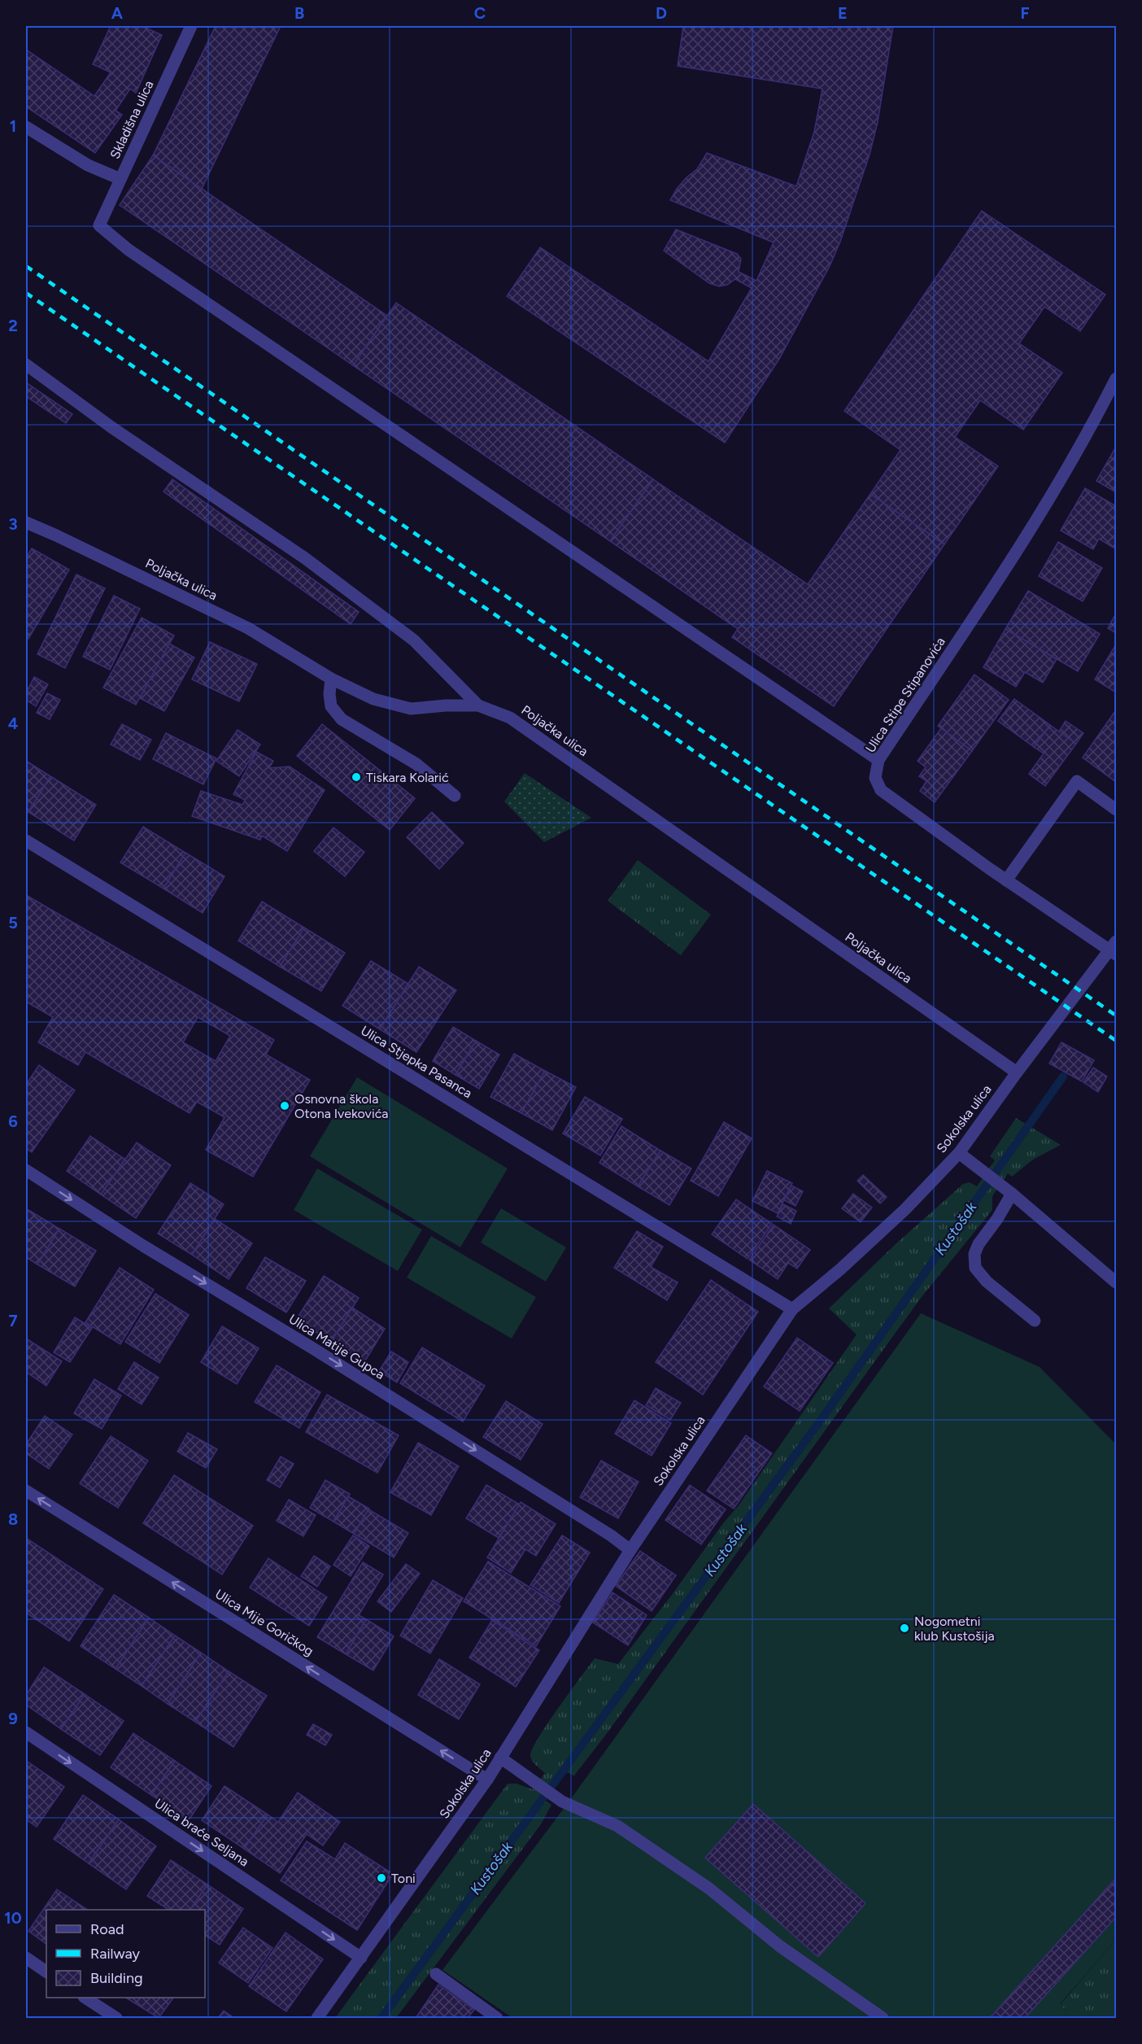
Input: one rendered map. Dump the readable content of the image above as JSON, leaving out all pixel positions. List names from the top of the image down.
{
  "streets": {
    "street": [
      "Skladišna ulica",
      "Poljačka ulica",
      "Ulica Stipe Stipanovića",
      "Ulica Stjepka Pasanca",
      "Sokolska ulica",
      "Ulica Matije Gupca",
      "Ulica Mije Goričkog",
      "Ulica braće Seljana"
    ]
  },
  "crossings": [
    ["Skladišna ulica", "Ulica Stipe Stipanovića"],
    ["Poljačka ulica", "Sokolska ulica"],
    ["Ulica Stipe Stipanovića", "Sokolska ulica"],
    ["Ulica Stjepka Pasanca", "Sokolska ulica"],
    ["Sokolska ulica", "Ulica Matije Gupca"],
    ["Sokolska ulica", "Ulica Mije Goričkog"],
    ["Sokolska ulica", "Ulica braće Seljana"]
  ],
  "one_way": ["Ulica Matije Gupca", "Ulica Mije Goričkog", "Ulica braće Seljana"],
  "water": ["Kustošak"],
  "places": [
    "Tiskara Kolarić",
    "Osnovna škola Otona Ivekovića",
    "Nogometni klub Kustošija",
    "Toni"
  ],
  "legend": ["Road", "Railway", "Building"],
  "grid": {
    "columns": [
      "A",
      "B",
      "C",
      "D",
      "E",
      "F"
    ],
    "rows": [
      "1",
      "2",
      "3",
      "4",
      "5",
      "6",
      "7",
      "8",
      "9",
      "10"
    ]
  }
}
